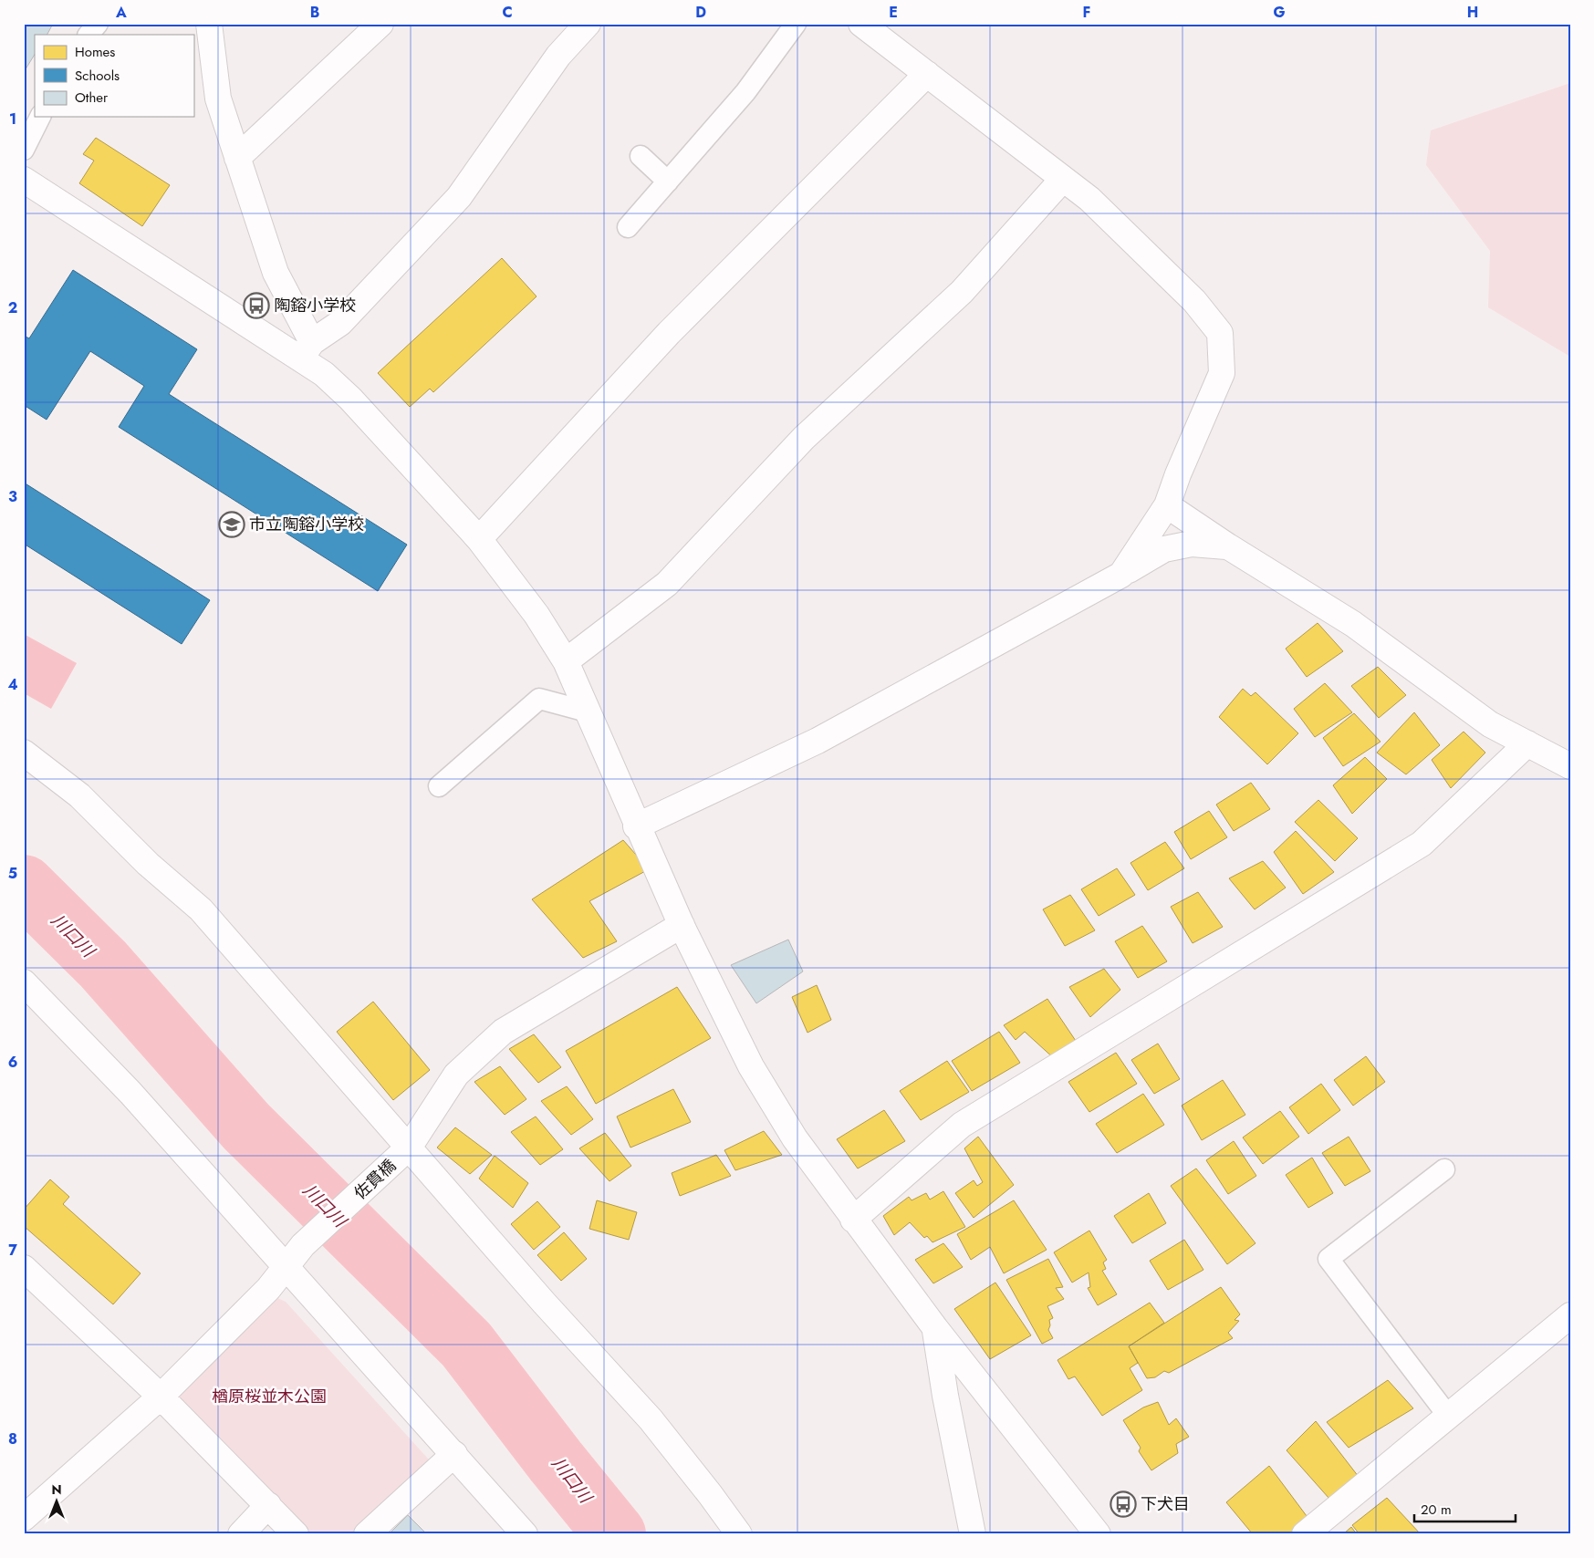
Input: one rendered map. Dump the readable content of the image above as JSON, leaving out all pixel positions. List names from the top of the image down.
{
  "streets": {
    "street": ["佐貫橋"]
  },
  "water": ["川口川"],
  "parks": ["楢原桜並木公園"],
  "places": {
    "bus stop": ["陶鎔小学校", "下犬目"],
    "school or university": ["市立陶鎔小学校"]
  },
  "legend": ["Homes", "Schools", "Other"],
  "scale_bar": "20 m",
  "north": "top",
  "grid": {
    "columns": [
      "A",
      "B",
      "C",
      "D",
      "E",
      "F",
      "G",
      "H"
    ],
    "rows": [
      "1",
      "2",
      "3",
      "4",
      "5",
      "6",
      "7",
      "8"
    ]
  }
}
